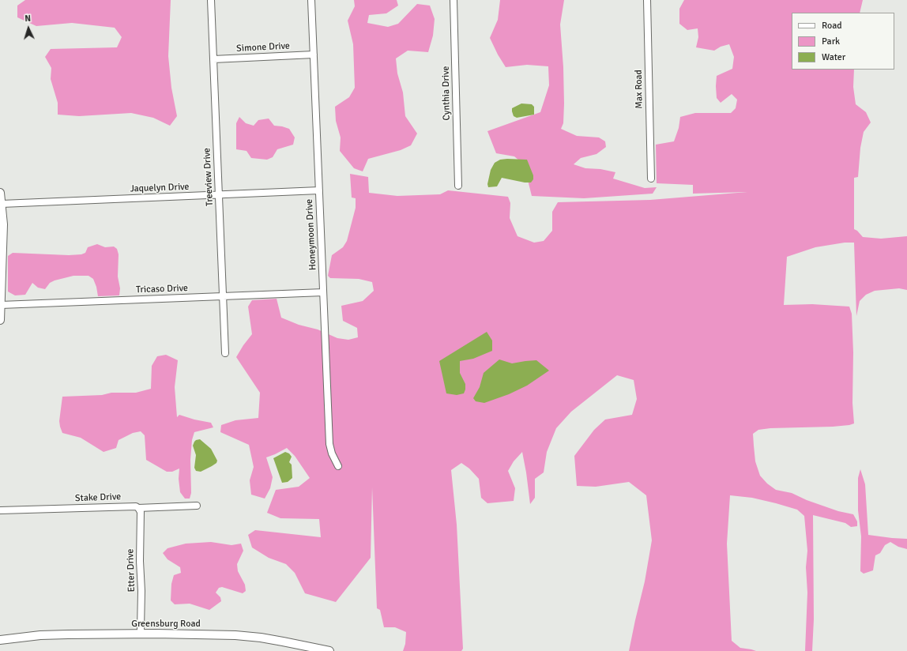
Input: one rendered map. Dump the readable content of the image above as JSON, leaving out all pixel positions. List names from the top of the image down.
{
  "streets": {
    "main road": ["Greensburg Road"],
    "street": [
      "Simone Drive",
      "Max Road",
      "Cynthia Drive",
      "Treeview Drive",
      "Jaquelyn Drive",
      "Honeymoon Drive",
      "Tricaso Drive",
      "Stake Drive",
      "Etter Drive"
    ]
  },
  "crossings": [
    ["Simone Drive", "Treeview Drive"],
    ["Simone Drive", "Honeymoon Drive"],
    ["Treeview Drive", "Jaquelyn Drive"],
    ["Treeview Drive", "Tricaso Drive"],
    ["Jaquelyn Drive", "Honeymoon Drive"],
    ["Honeymoon Drive", "Tricaso Drive"],
    ["Stake Drive", "Etter Drive"],
    ["Etter Drive", "Greensburg Road"]
  ],
  "legend": ["Road", "Park", "Water"],
  "north": "top"
}
